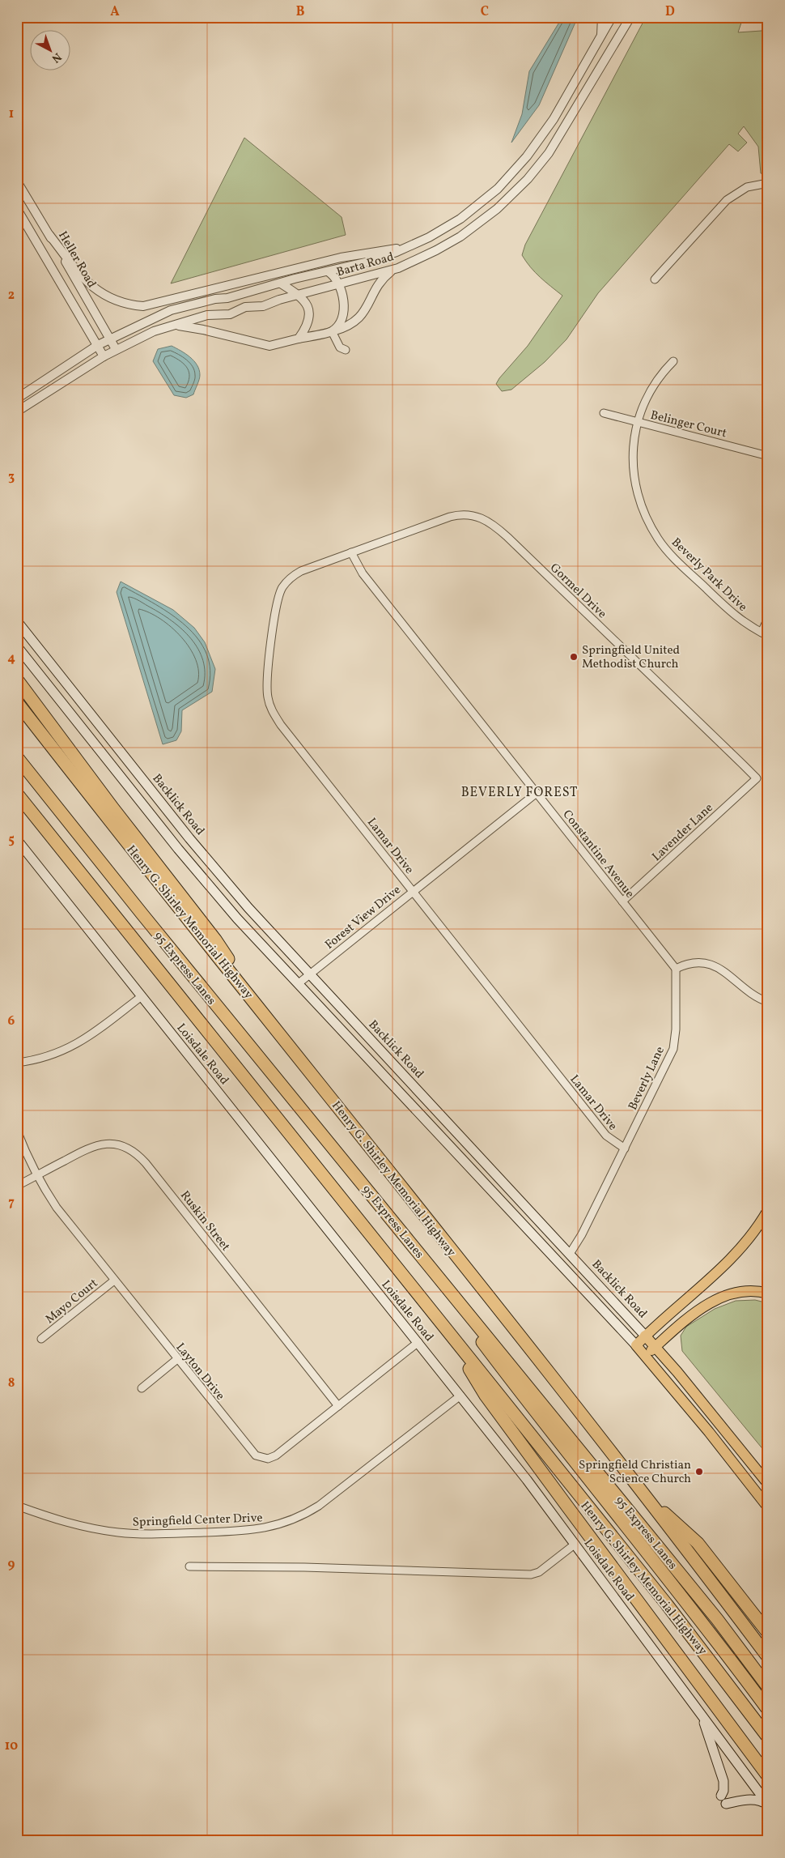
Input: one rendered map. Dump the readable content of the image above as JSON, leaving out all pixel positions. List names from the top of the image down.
{
  "streets": {
    "highway": ["Henry G. Shirley Memorial Highway", "95 Express Lanes"],
    "main road": ["Backlick Road", "Loisdale Road"],
    "street": [
      "Heller Road",
      "Barta Road",
      "Belinger Court",
      "Beverly Park Drive",
      "Gormel Drive",
      "Lavender Lane",
      "Lamar Drive",
      "Constantine Avenue",
      "Forest View Drive",
      "Beverly Lane",
      "Ruskin Street",
      "Mayo Court",
      "Layton Drive",
      "Springfield Center Drive"
    ]
  },
  "crossings": [
    ["Heller Road", "Barta Road"],
    ["Belinger Court", "Beverly Park Drive"],
    ["Gormel Drive", "Lavender Lane"],
    ["Gormel Drive", "Lamar Drive"],
    ["Gormel Drive", "Constantine Avenue"],
    ["Backlick Road", "Forest View Drive"],
    ["Backlick Road", "Beverly Lane"],
    ["Lavender Lane", "Constantine Avenue"],
    ["Lamar Drive", "Constantine Avenue"],
    ["Lamar Drive", "Forest View Drive"],
    ["Lamar Drive", "Beverly Lane"],
    ["Constantine Avenue", "Forest View Drive"],
    ["Constantine Avenue", "Beverly Lane"],
    ["Loisdale Road", "Layton Drive"],
    ["Loisdale Road", "Springfield Center Drive"],
    ["Ruskin Street", "Layton Drive"],
    ["Mayo Court", "Layton Drive"]
  ],
  "districts": ["BEVERLY FOREST"],
  "places": ["Springfield United Methodist Church", "Springfield Christian Science Church"],
  "north": "bottom right",
  "grid": {
    "columns": [
      "A",
      "B",
      "C",
      "D"
    ],
    "rows": [
      "1",
      "2",
      "3",
      "4",
      "5",
      "6",
      "7",
      "8",
      "9",
      "10"
    ]
  }
}
